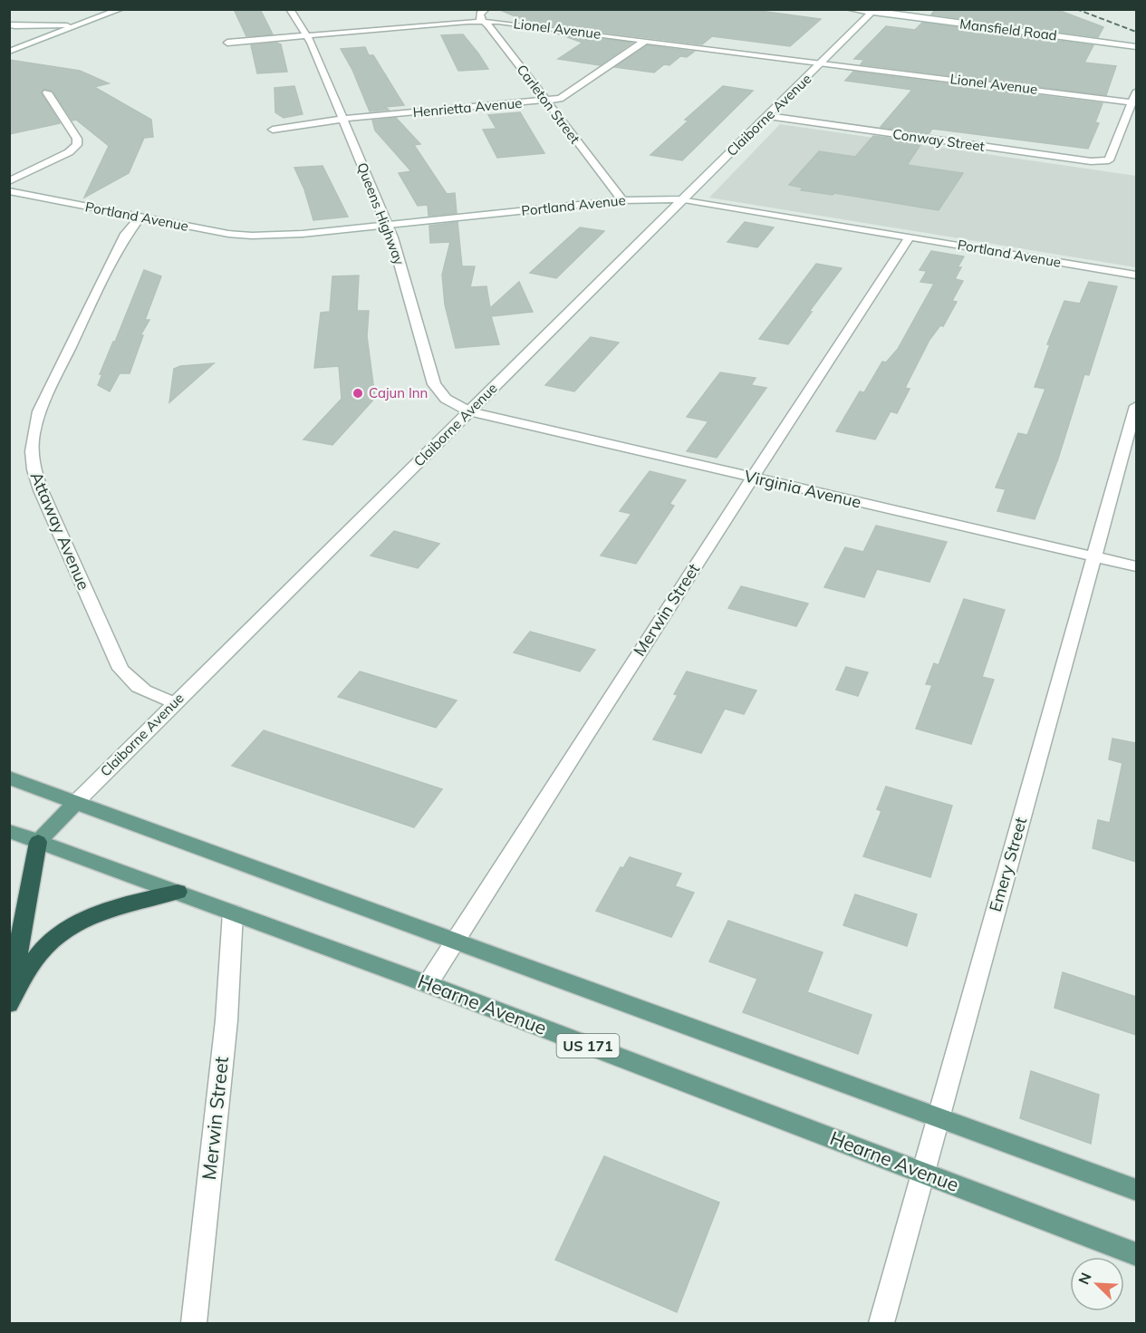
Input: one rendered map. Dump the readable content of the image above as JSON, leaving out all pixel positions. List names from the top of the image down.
{
  "streets": {
    "main road": ["Claiborne Avenue", "Hearne Avenue", "US 171"],
    "street": [
      "Lionel Avenue",
      "Mansfield Road",
      "Carleton Street",
      "Henrietta Avenue",
      "Conway Street",
      "Portland Avenue",
      "Queens Highway",
      "Virginia Avenue",
      "Attaway Avenue",
      "Merwin Street",
      "Emery Street"
    ]
  },
  "crossings": [
    ["Lionel Avenue", "Carleton Street"],
    ["Lionel Avenue", "Henrietta Avenue"],
    ["Lionel Avenue", "Claiborne Avenue"],
    ["Lionel Avenue", "Conway Street"],
    ["Lionel Avenue", "Queens Highway"],
    ["Mansfield Road", "Claiborne Avenue"],
    ["Carleton Street", "Henrietta Avenue"],
    ["Carleton Street", "Portland Avenue"],
    ["Henrietta Avenue", "Queens Highway"],
    ["Claiborne Avenue", "Conway Street"],
    ["Claiborne Avenue", "Portland Avenue"],
    ["Claiborne Avenue", "Queens Highway"],
    ["Claiborne Avenue", "Virginia Avenue"],
    ["Claiborne Avenue", "Attaway Avenue"],
    ["Claiborne Avenue", "Hearne Avenue"],
    ["Portland Avenue", "Queens Highway"],
    ["Portland Avenue", "Attaway Avenue"],
    ["Portland Avenue", "Merwin Street"],
    ["Queens Highway", "Virginia Avenue"],
    ["Virginia Avenue", "Merwin Street"],
    ["Virginia Avenue", "Emery Street"],
    ["Merwin Street", "Hearne Avenue"],
    ["Emery Street", "Hearne Avenue"]
  ],
  "places": ["Cajun Inn"],
  "north": "top left"
}
